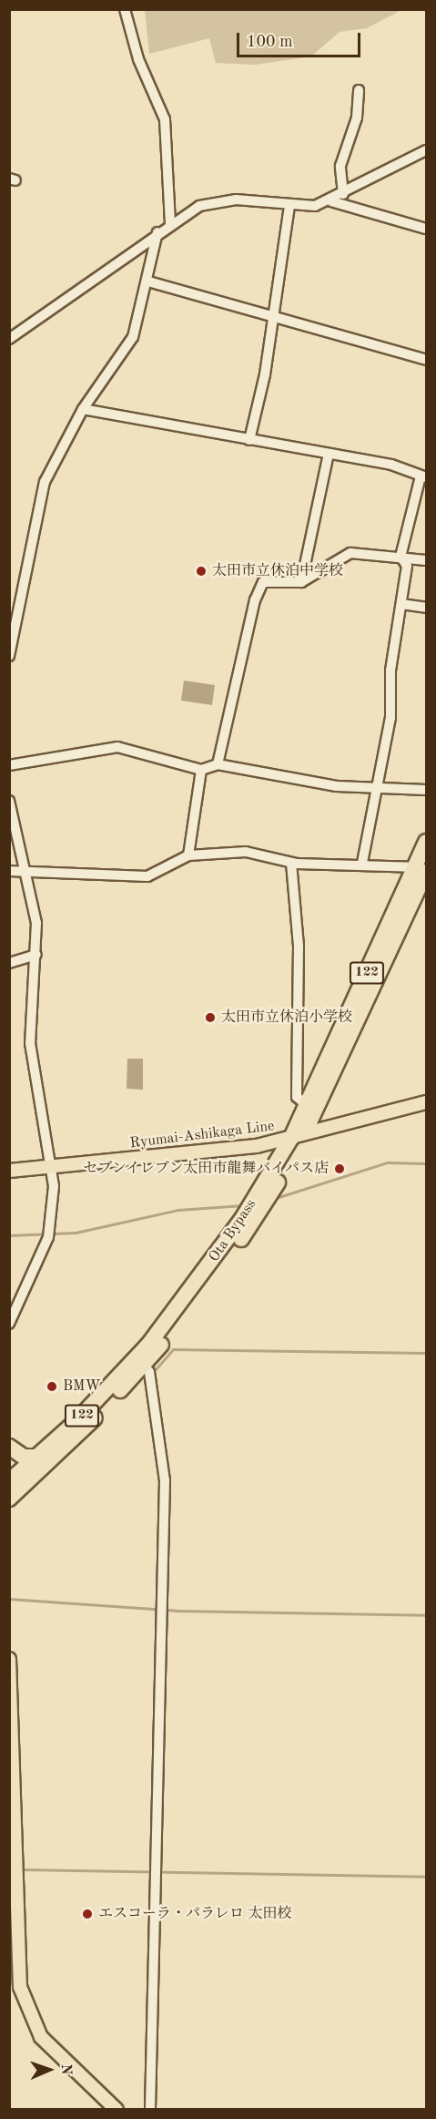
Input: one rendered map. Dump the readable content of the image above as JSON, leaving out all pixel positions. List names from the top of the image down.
{
  "streets": {
    "highway": ["122", "Ota Bypass"],
    "main road": ["Ryumai-Ashikaga Line"]
  },
  "crossings": [
    ["Ryumai-Ashikaga Line", "Ota Bypass"]
  ],
  "places": [
    "太田市立休泊中学校",
    "太田市立休泊小学校",
    "セブンイレブン太田市龍舞バイパス店",
    "BMW",
    "エスコーラ・パラレロ 太田校"
  ],
  "scale_bar": "100 m",
  "north": "right"
}
